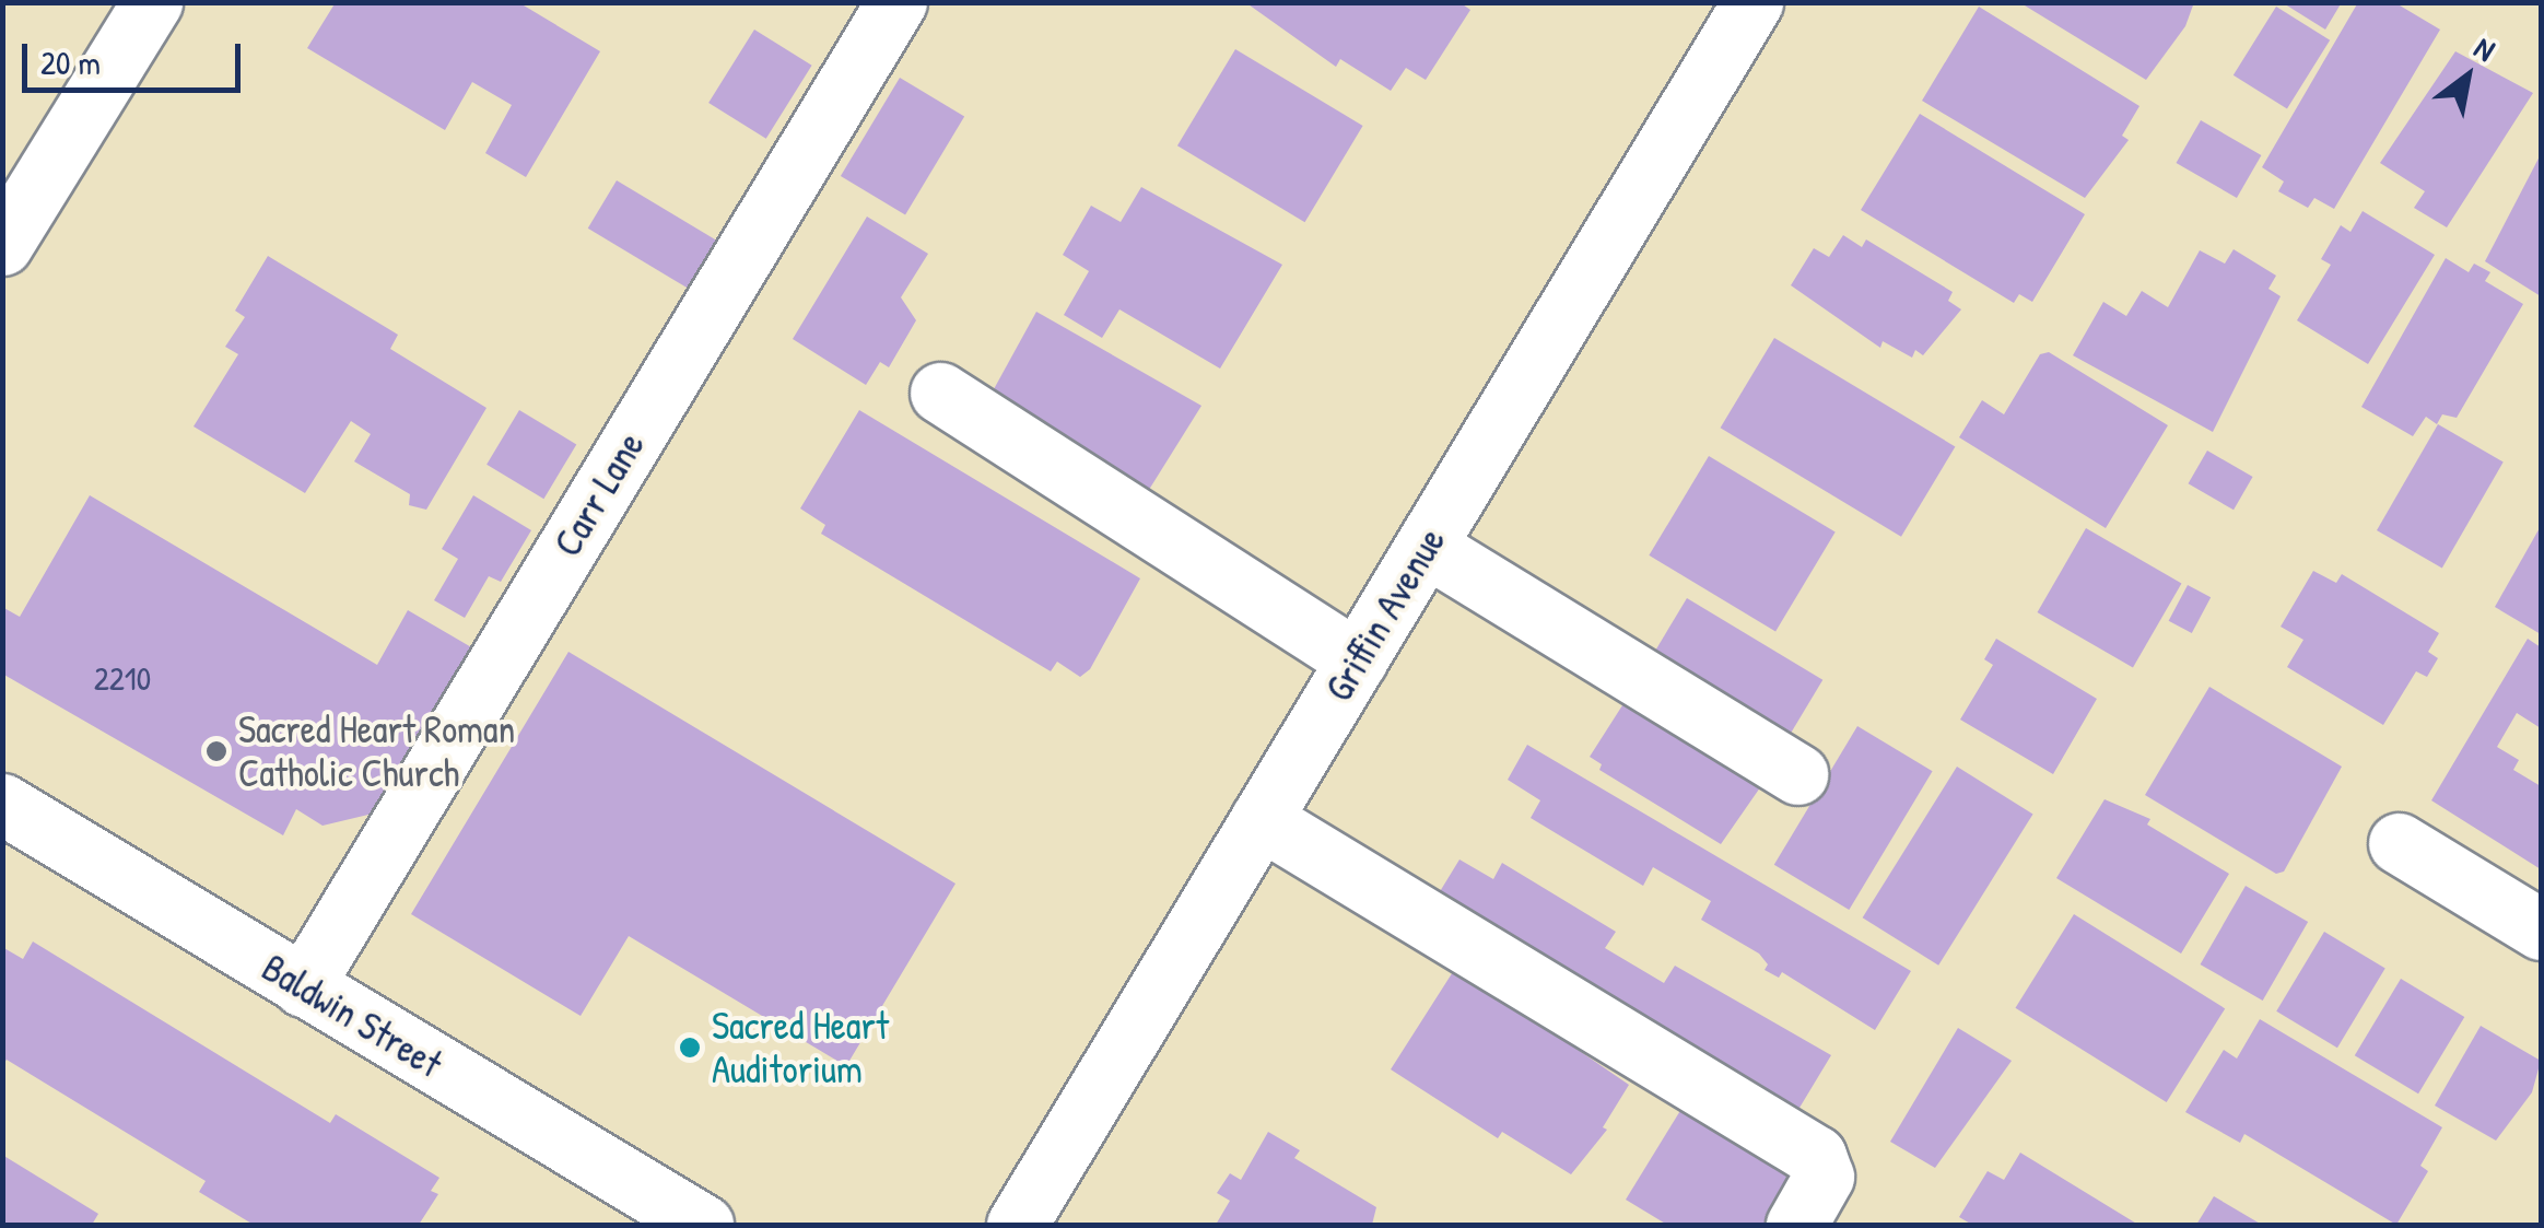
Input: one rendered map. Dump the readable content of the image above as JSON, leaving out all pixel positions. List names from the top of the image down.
{
  "streets": {
    "main road": ["Carr Lane", "Griffin Avenue", "Baldwin Street"]
  },
  "crossings": [
    ["Carr Lane", "Baldwin Street"]
  ],
  "places": ["Sacred Heart Roman Catholic Church", "Sacred Heart Auditorium"],
  "house_numbers": ["2210"],
  "scale_bar": "20 m",
  "north": "top right"
}
